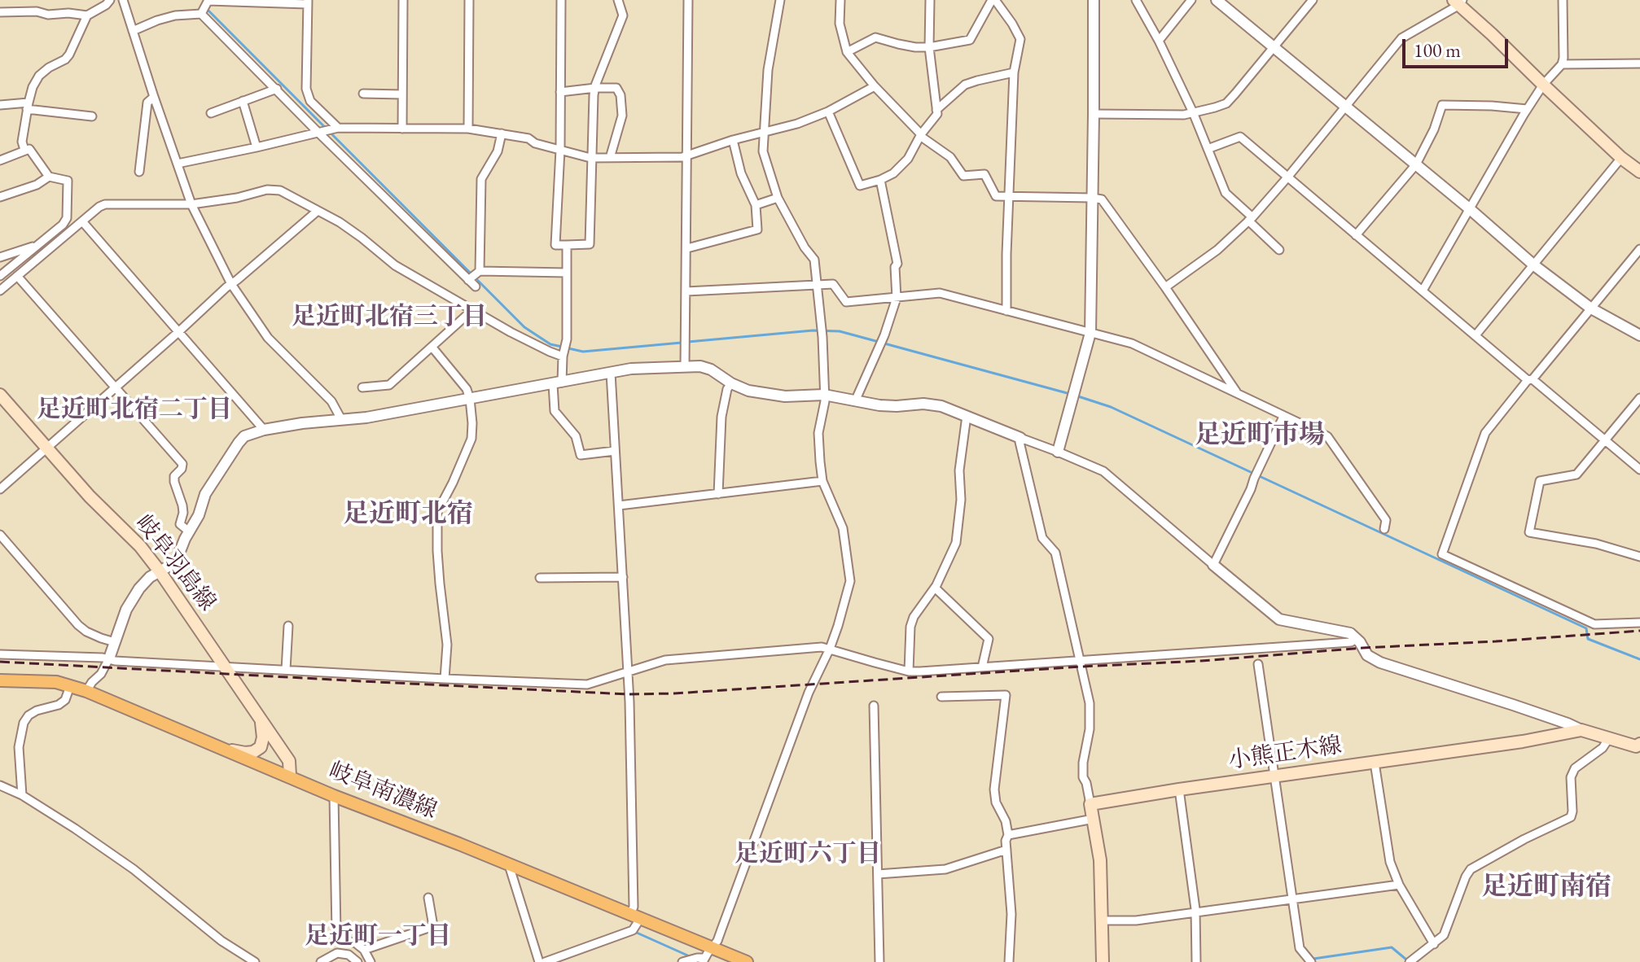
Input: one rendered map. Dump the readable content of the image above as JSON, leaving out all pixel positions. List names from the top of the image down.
{
  "streets": {
    "main road": ["岐阜羽島線", "小熊正木線", "岐阜南濃線"]
  },
  "crossings": [
    ["岐阜羽島線", "岐阜南濃線"]
  ],
  "districts": [
    "足近町北宿三丁目",
    "足近町北宿二丁目",
    "足近町市場",
    "足近町北宿",
    "足近町六丁目",
    "足近町南宿",
    "足近町一丁目"
  ],
  "scale_bar": "100 m"
}
